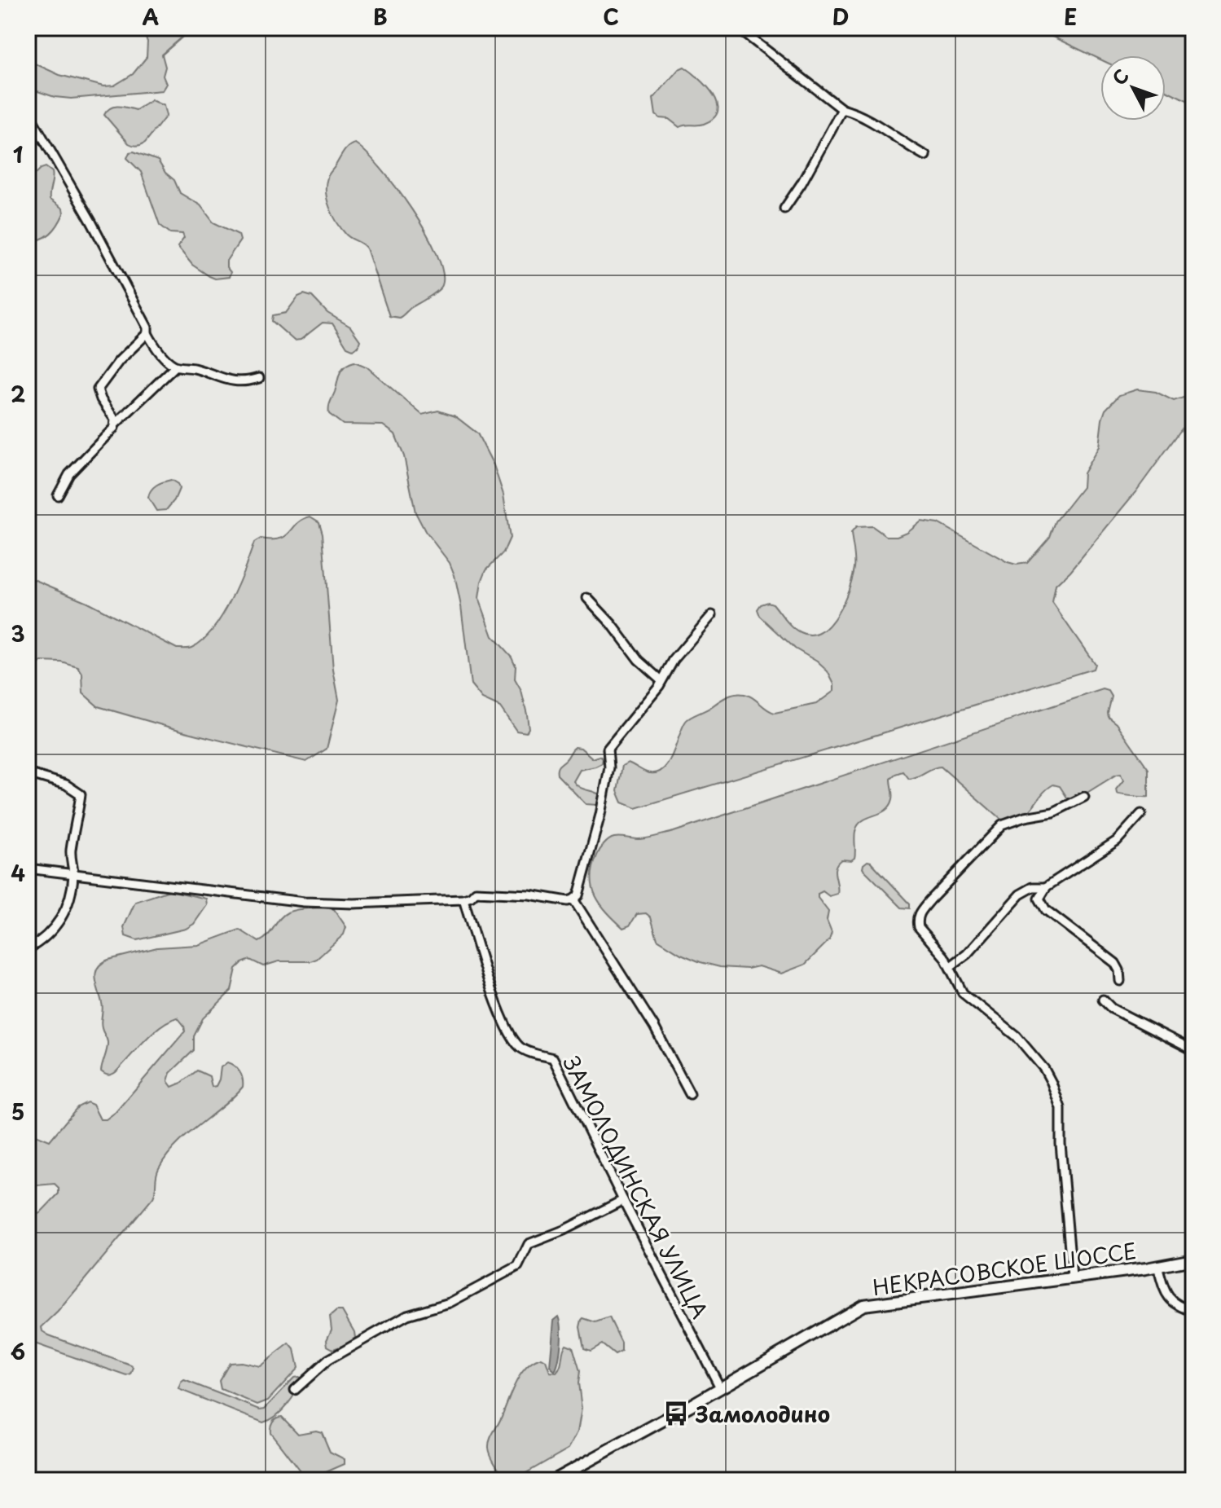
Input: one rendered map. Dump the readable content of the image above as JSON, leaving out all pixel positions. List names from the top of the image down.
{
  "streets": {
    "street": ["ЗАМОЛОДИНСКАЯ УЛИЦА", "НЕКРАСОВСКОЕ ШОССЕ"]
  },
  "crossings": [
    ["ЗАМОЛОДИНСКАЯ УЛИЦА", "НЕКРАСОВСКОЕ ШОССЕ"]
  ],
  "places": {
    "bus stop": ["Замолодино"]
  },
  "north": "top left",
  "grid": {
    "columns": [
      "A",
      "B",
      "C",
      "D",
      "E"
    ],
    "rows": [
      "1",
      "2",
      "3",
      "4",
      "5",
      "6"
    ]
  }
}
